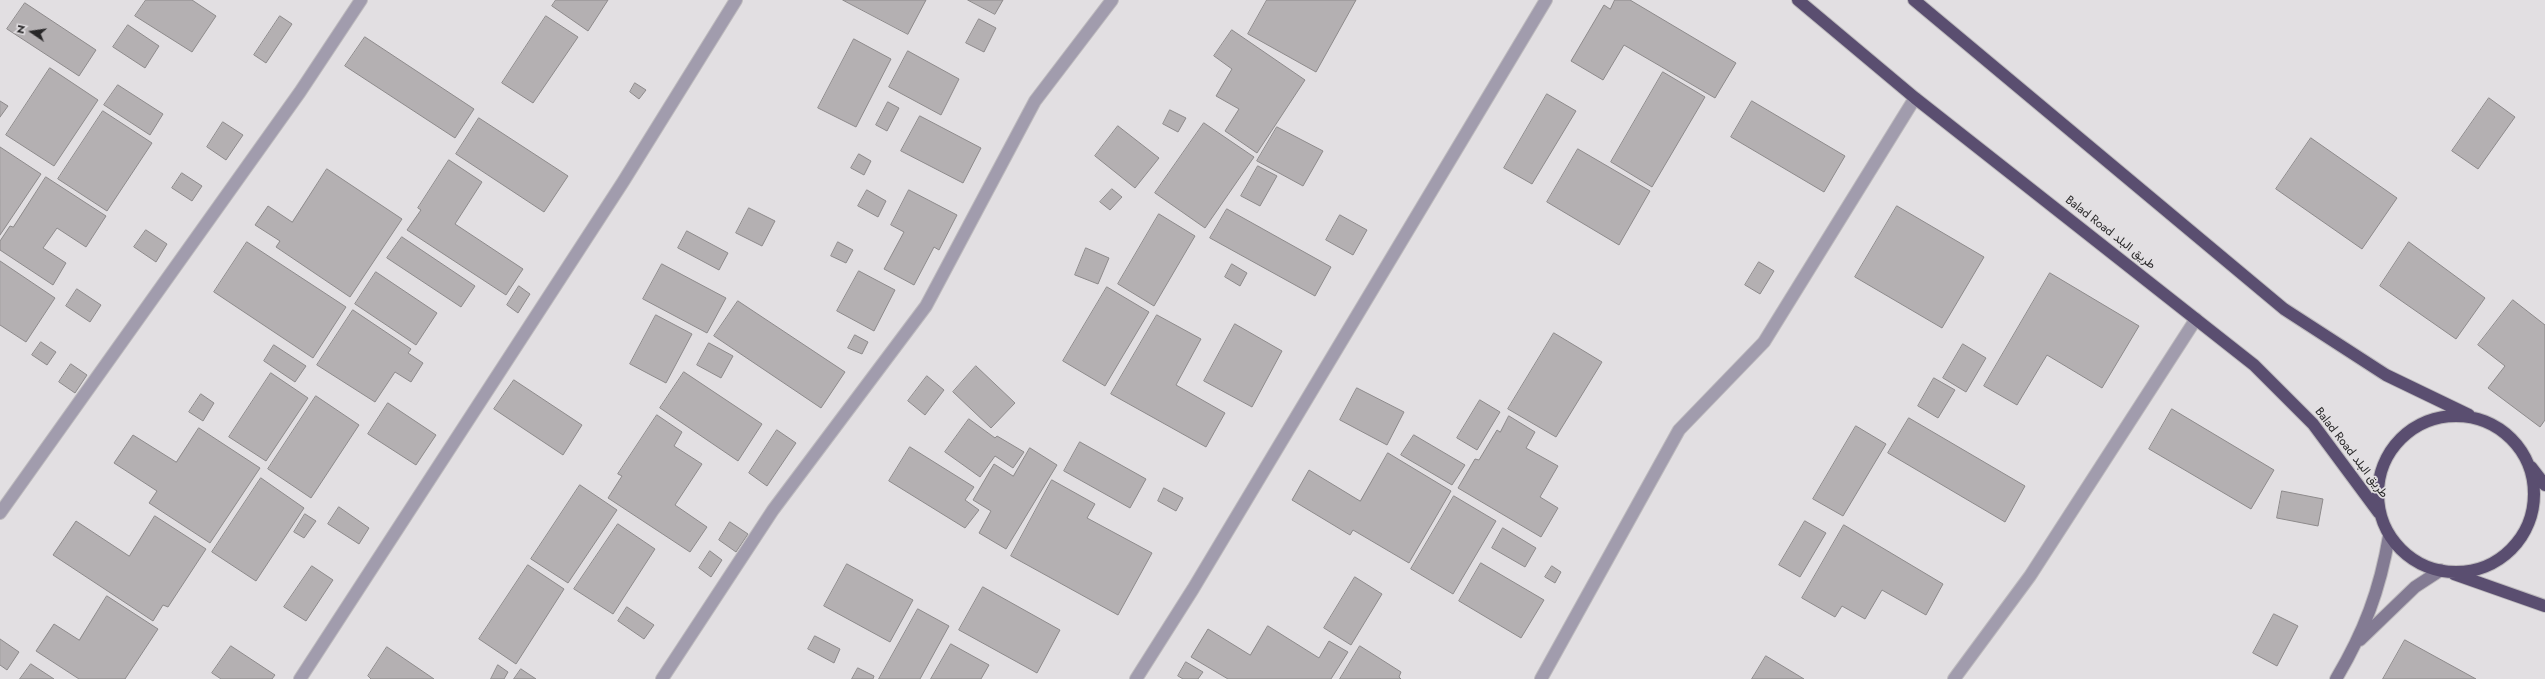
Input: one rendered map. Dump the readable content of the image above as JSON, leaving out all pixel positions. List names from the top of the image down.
{
  "streets": {
    "highway": ["Balad Road طريق البلد"]
  },
  "north": "left"
}
